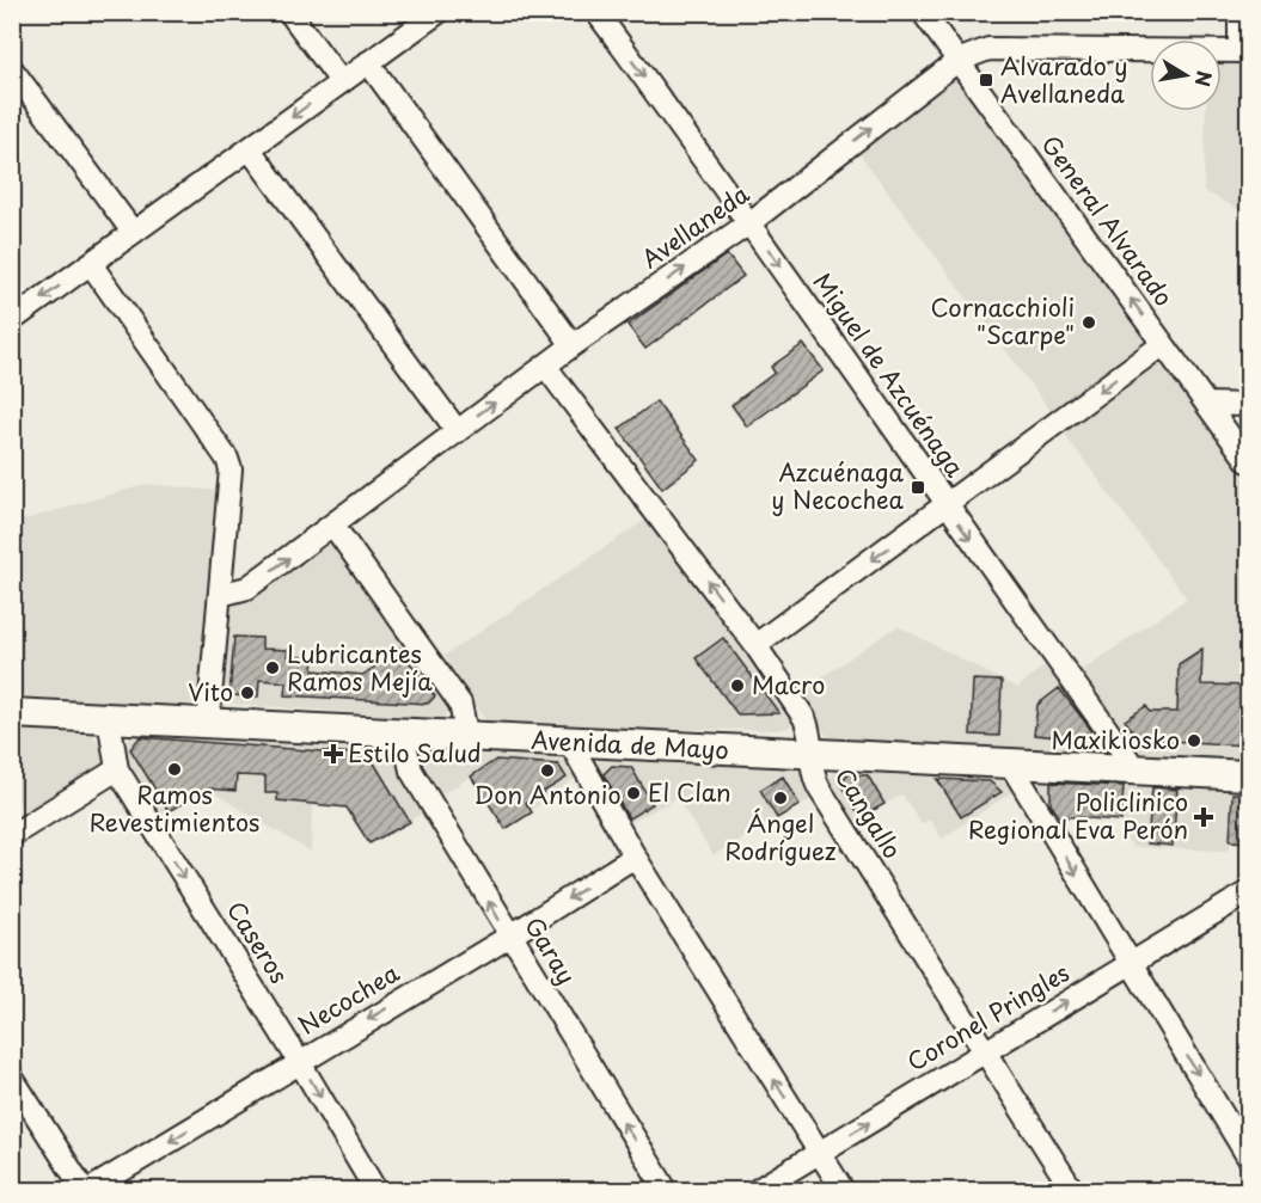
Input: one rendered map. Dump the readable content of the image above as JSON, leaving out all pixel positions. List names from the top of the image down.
{
  "streets": {
    "main road": ["Avenida de Mayo"],
    "street": [
      "General Alvarado",
      "Avellaneda",
      "Miguel de Azcuénaga",
      "Cangallo",
      "Caseros",
      "Garay",
      "Necochea",
      "Coronel Pringles"
    ]
  },
  "crossings": [
    ["General Alvarado", "Avellaneda"],
    ["Avellaneda", "Miguel de Azcuénaga"],
    ["Avellaneda", "Cangallo"],
    ["Miguel de Azcuénaga", "Avenida de Mayo"],
    ["Avenida de Mayo", "Cangallo"],
    ["Avenida de Mayo", "Caseros"],
    ["Avenida de Mayo", "Garay"],
    ["Cangallo", "Coronel Pringles"],
    ["Caseros", "Necochea"],
    ["Garay", "Necochea"]
  ],
  "one_way": [
    "General Alvarado",
    "Avellaneda",
    "Miguel de Azcuénaga",
    "Cangallo",
    "Caseros",
    "Necochea",
    "Coronel Pringles"
  ],
  "places": {
    "transit": ["Alvarado y Avellaneda", "Azcuénaga y Necochea"],
    "other": [
      "Cornacchioli \"Scarpe\"",
      "Lubricantes Ramos Mejía",
      "Macro",
      "Vito",
      "Maxikiosko",
      "Ramos Revestimientos",
      "Don Antonio",
      "El Clan",
      "Ángel Rodríguez"
    ],
    "health": ["Estilo Salud", "Policlinico Regional Eva Perón"]
  },
  "north": "right"
}
